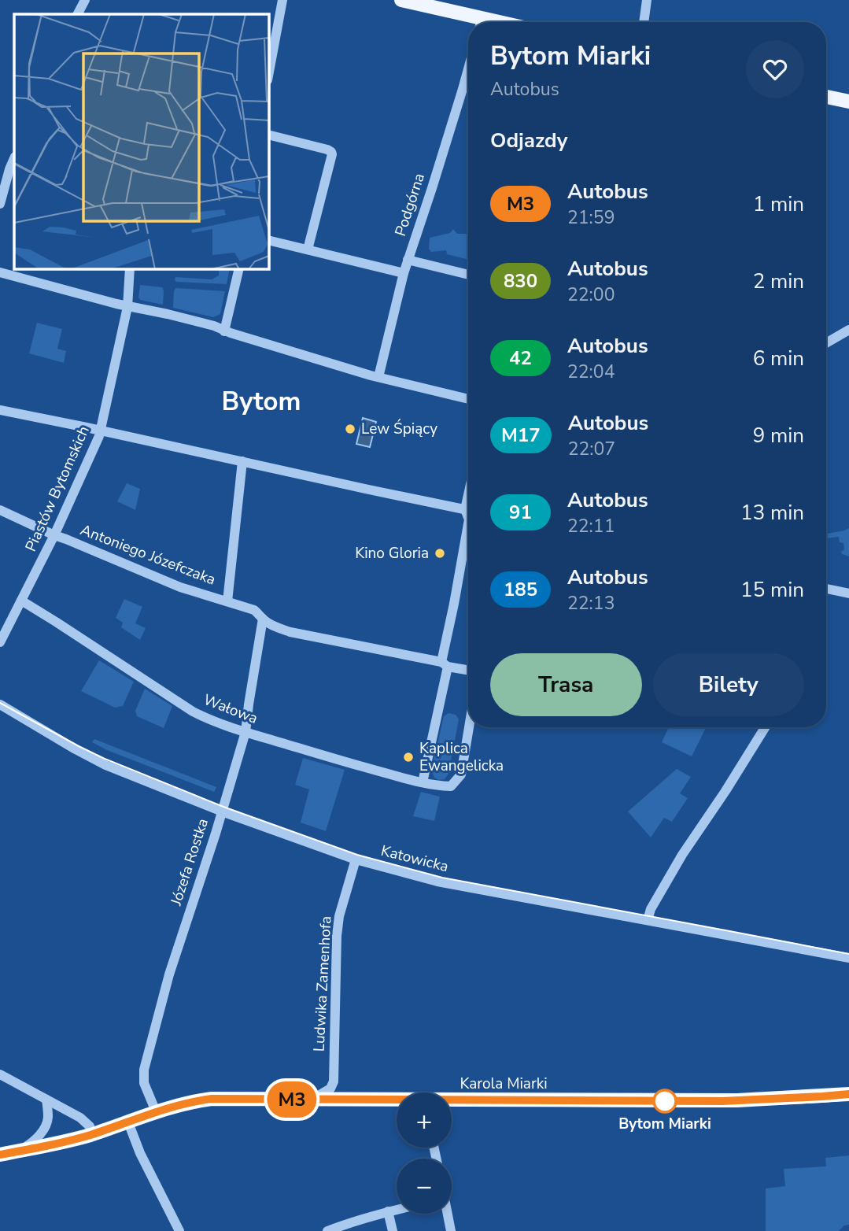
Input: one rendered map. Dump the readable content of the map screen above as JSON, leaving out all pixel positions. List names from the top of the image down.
{
  "streets": {
    "main road": ["Karola Miarki"],
    "street": [
      "Podgórna",
      "Piastów Bytomskich",
      "Antoniego Józefczaka",
      "Wałowa",
      "Katowicka",
      "Józefa Rostka",
      "Ludwika Zamenhofa"
    ]
  },
  "crossings": [
    ["Piastów Bytomskich", "Antoniego Józefczaka"],
    ["Piastów Bytomskich", "Wałowa"],
    ["Antoniego Józefczaka", "Józefa Rostka"],
    ["Wałowa", "Józefa Rostka"],
    ["Katowicka", "Józefa Rostka"],
    ["Katowicka", "Ludwika Zamenhofa"],
    ["Józefa Rostka", "Karola Miarki"],
    ["Ludwika Zamenhofa", "Karola Miarki"]
  ],
  "districts": ["Bytom"],
  "places": [
    "Lew Śpiący",
    "Kino Gloria",
    "Kaplica Ewangelicka",
    "Bytom Miarki"
  ],
  "lines": ["bus line M3"],
  "page": {
    "on_map": "M3",
    "heading": [
      ["Bytom Miarki", "Autobus"],
      "Odjazdy"
    ],
    "list": [
      {
        "mark": "M3",
        "name": "Autobus",
        "note": "21:59",
        "value": "1 min"
      },
      {
        "mark": "830",
        "name": "Autobus",
        "note": "22:00",
        "value": "2 min"
      },
      {
        "mark": "42",
        "name": "Autobus",
        "note": "22:04",
        "value": "6 min"
      },
      {
        "mark": "M17",
        "name": "Autobus",
        "note": "22:07",
        "value": "9 min"
      },
      {
        "mark": "91",
        "name": "Autobus",
        "note": "22:11",
        "value": "13 min"
      },
      {
        "mark": "185",
        "name": "Autobus",
        "note": "22:13",
        "value": "15 min"
      }
    ],
    "buttons": ["Trasa", "Bilety"],
    "map_buttons": ["+", "−"]
  }
}
